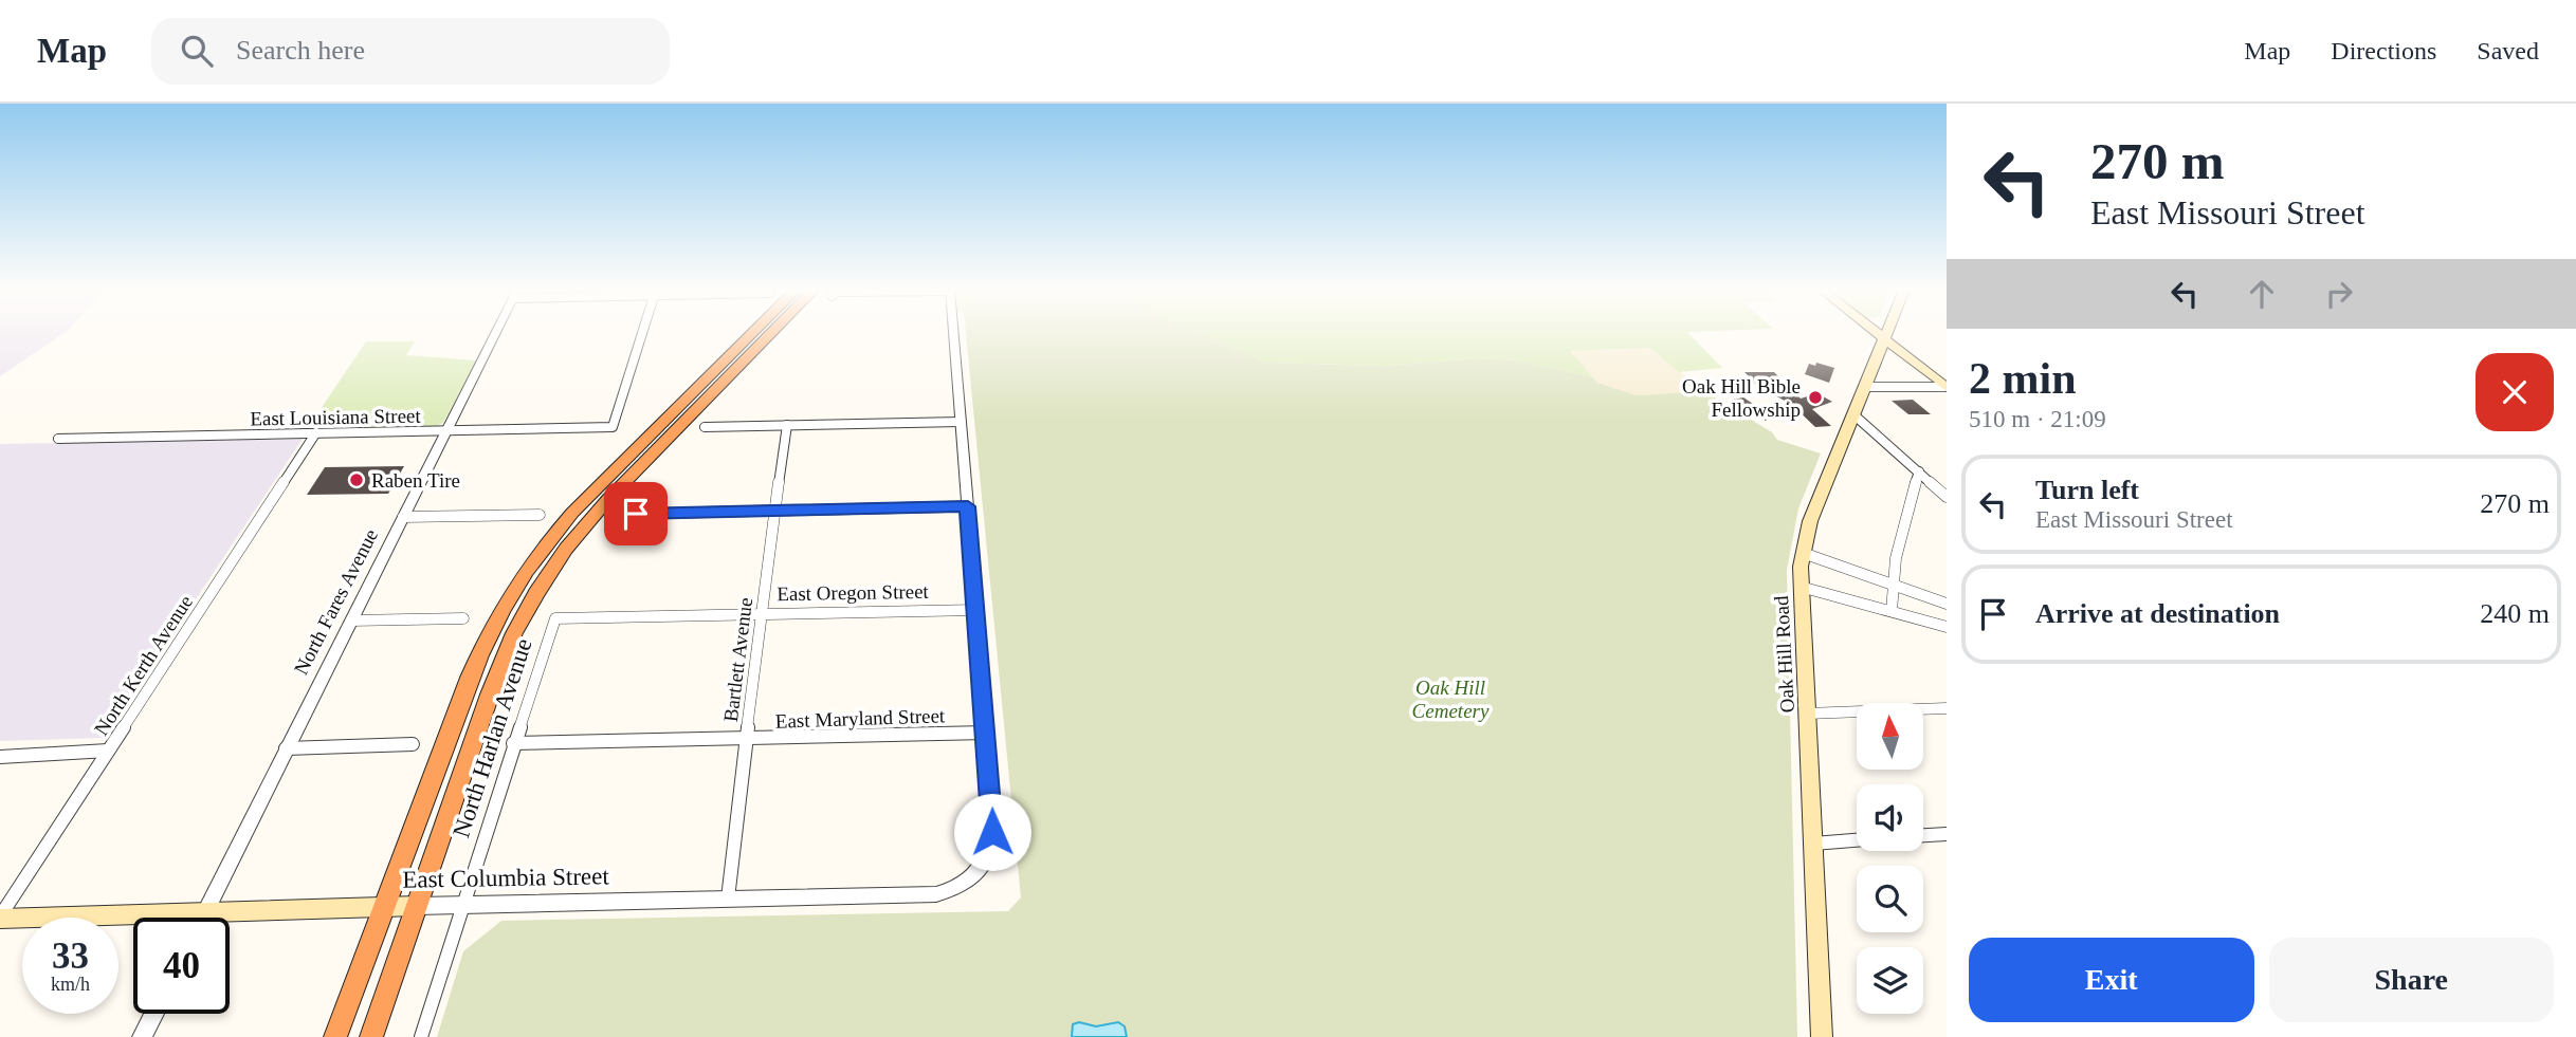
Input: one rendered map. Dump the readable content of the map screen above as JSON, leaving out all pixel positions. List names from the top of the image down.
{
  "streets": {
    "main road": ["Oak Hill Road", "East Columbia Street"],
    "street": [
      "East Louisiana Street",
      "East Oregon Street",
      "North Fares Avenue",
      "Bartlett Avenue",
      "North Kerth Avenue",
      "East Maryland Street",
      "North Harlan Avenue"
    ]
  },
  "crossings": [
    ["East Louisiana Street", "North Fares Avenue"],
    ["East Louisiana Street", "North Kerth Avenue"],
    ["East Oregon Street", "Bartlett Avenue"],
    ["East Oregon Street", "North Harlan Avenue"],
    ["North Fares Avenue", "East Columbia Street"],
    ["Bartlett Avenue", "East Maryland Street"],
    ["Bartlett Avenue", "East Columbia Street"],
    ["North Kerth Avenue", "East Columbia Street"],
    ["East Maryland Street", "North Harlan Avenue"],
    ["East Maryland Street", "East Columbia Street"],
    ["North Harlan Avenue", "East Columbia Street"]
  ],
  "parks": ["Oak Hill Cemetery"],
  "places": ["Oak Hill Bible Fellowship", "Raben Tire"],
  "north": "top",
  "page": {
    "header": "Map",
    "search": "Search here",
    "nav": ["Map", "Directions", "Saved"],
    "turn": ["270 m", "East Missouri Street"],
    "heading": ["2 min", "510 m · 21:09"],
    "list": [
      {
        "name": "Turn left",
        "note": "East Missouri Street",
        "value": "270 m"
      },
      {
        "name": "Arrive at destination",
        "value": "240 m"
      }
    ],
    "speed": "33 km/h",
    "limit": "40",
    "buttons": ["Exit", "Share"]
  }
}
